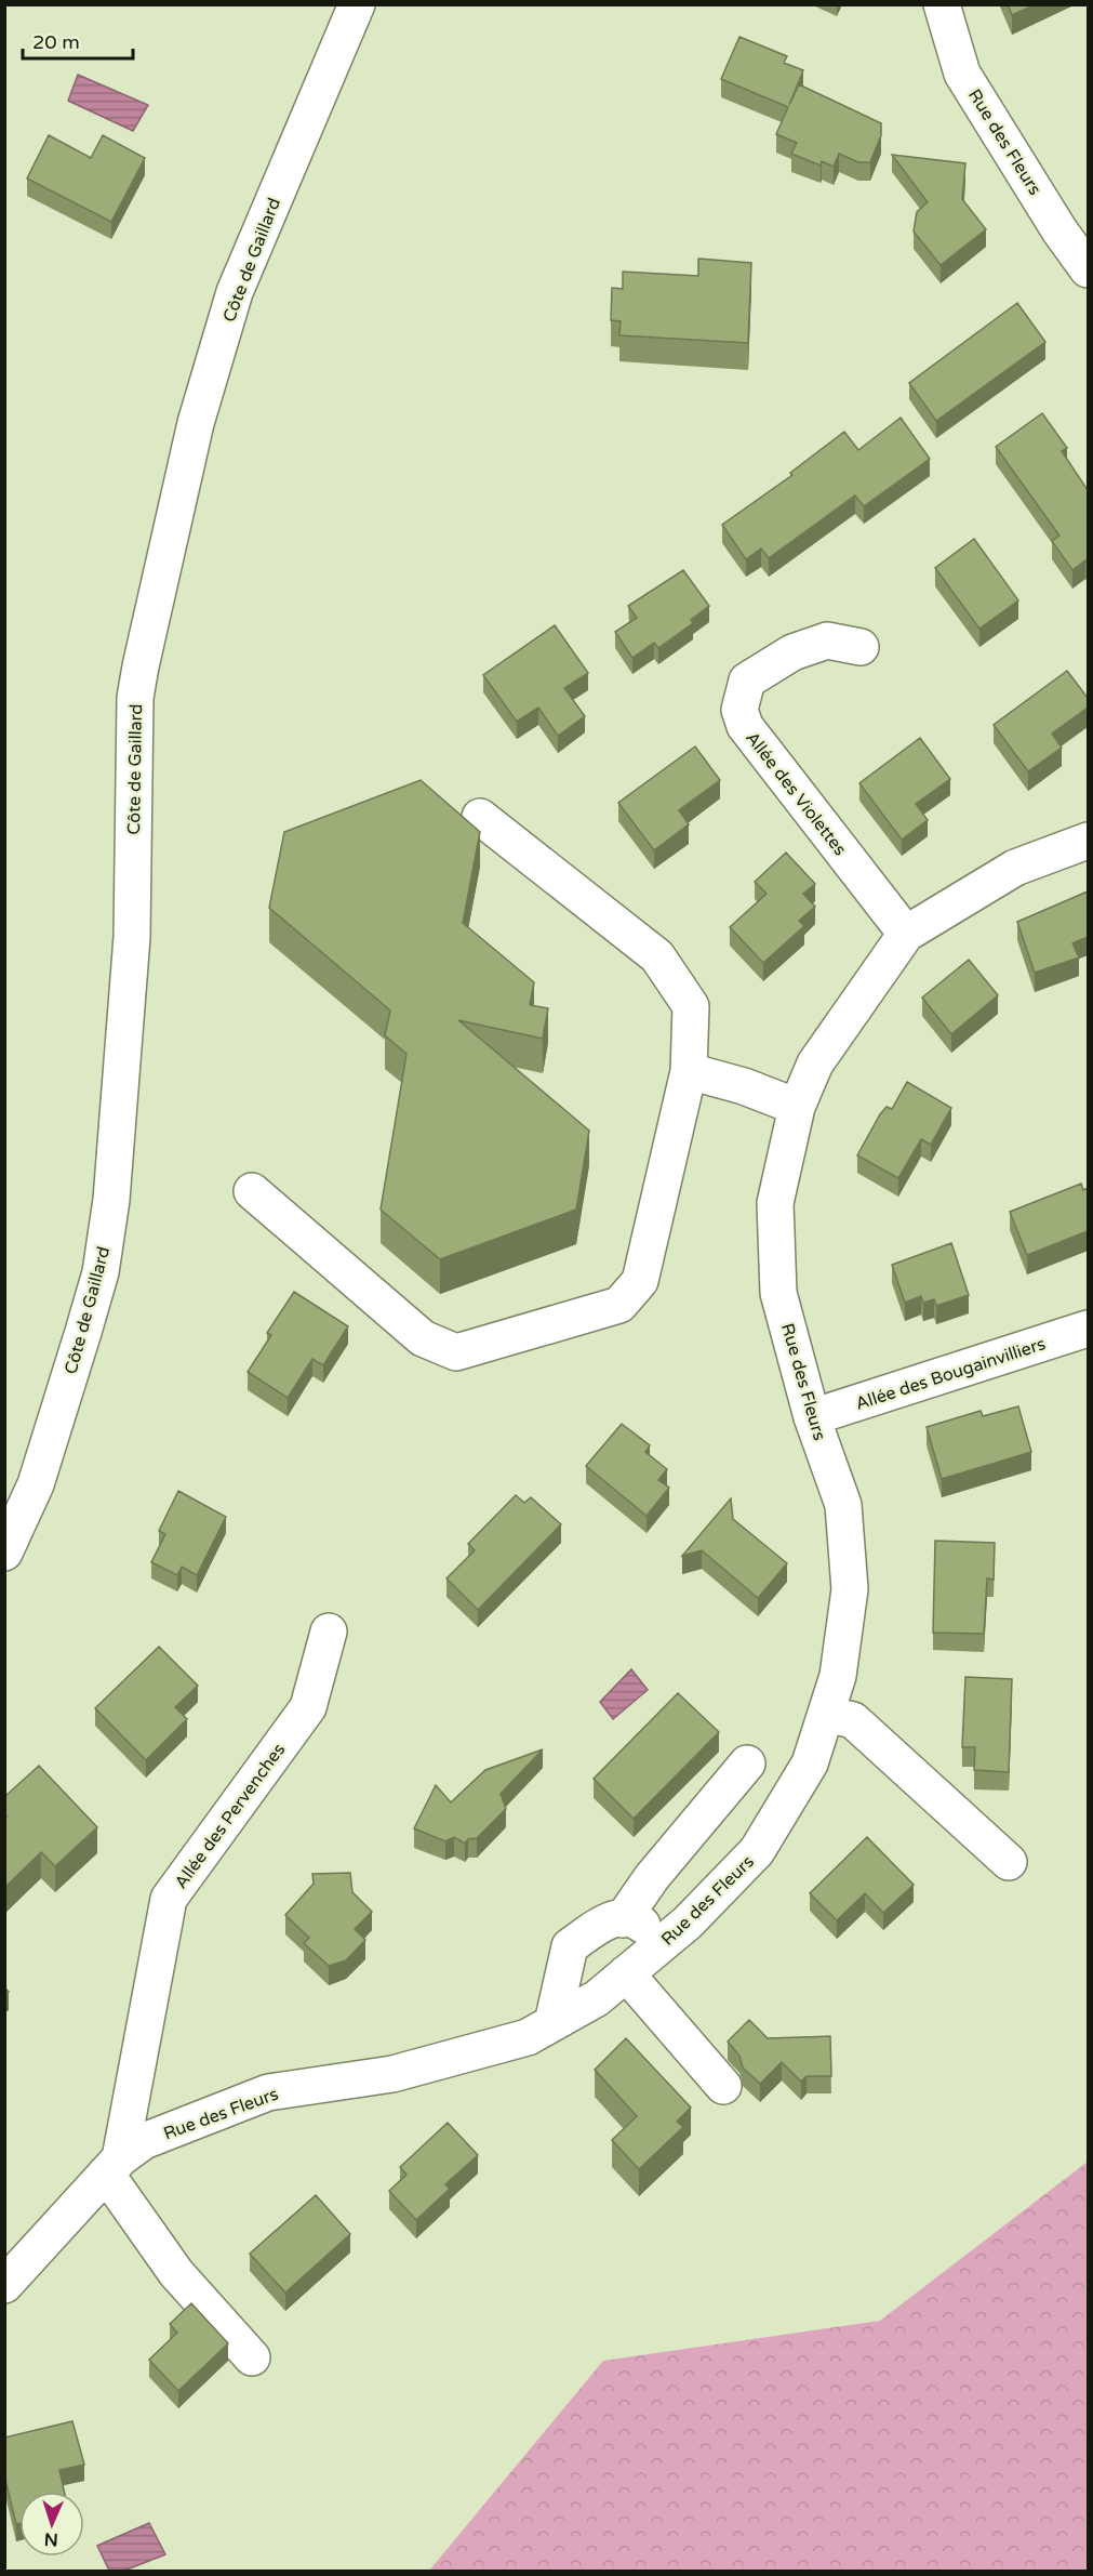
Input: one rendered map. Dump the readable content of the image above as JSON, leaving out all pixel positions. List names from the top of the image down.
{
  "streets": {
    "street": [
      "Rue des Fleurs",
      "Côte de Gaillard",
      "Allée des Violettes",
      "Allée des Bougainvilliers",
      "Allée des Pervenches"
    ]
  },
  "crossings": [
    ["Rue des Fleurs", "Allée des Violettes"],
    ["Rue des Fleurs", "Allée des Bougainvilliers"],
    ["Rue des Fleurs", "Allée des Pervenches"]
  ],
  "scale_bar": "20 m",
  "north": "bottom"
}
